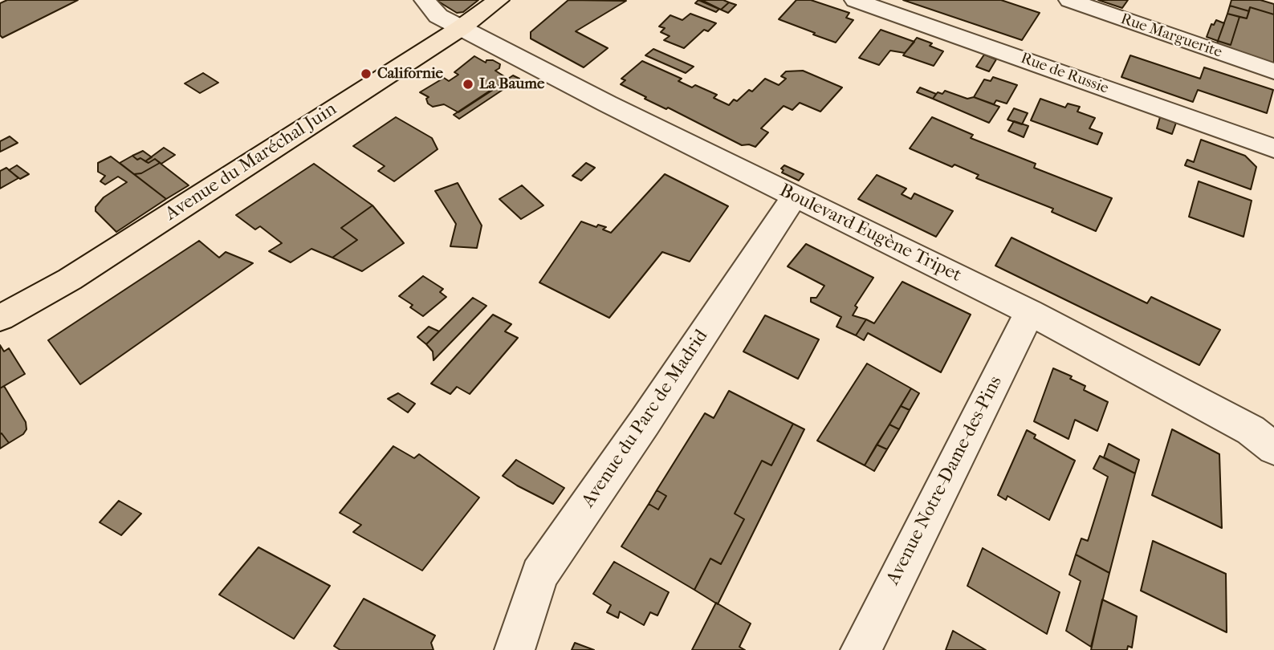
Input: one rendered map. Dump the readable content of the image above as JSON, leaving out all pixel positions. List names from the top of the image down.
{
  "streets": {
    "main road": ["Avenue du Maréchal Juin"],
    "street": [
      "Rue Marguerite",
      "Rue de Russie",
      "Boulevard Eugène Tripet",
      "Avenue du Parc de Madrid",
      "Avenue Notre-Dame-des-Pins"
    ]
  },
  "crossings": [
    ["Avenue du Maréchal Juin", "Boulevard Eugène Tripet"],
    ["Boulevard Eugène Tripet", "Avenue du Parc de Madrid"],
    ["Boulevard Eugène Tripet", "Avenue Notre-Dame-des-Pins"]
  ],
  "places": ["Californie", "La Baume"]
}
